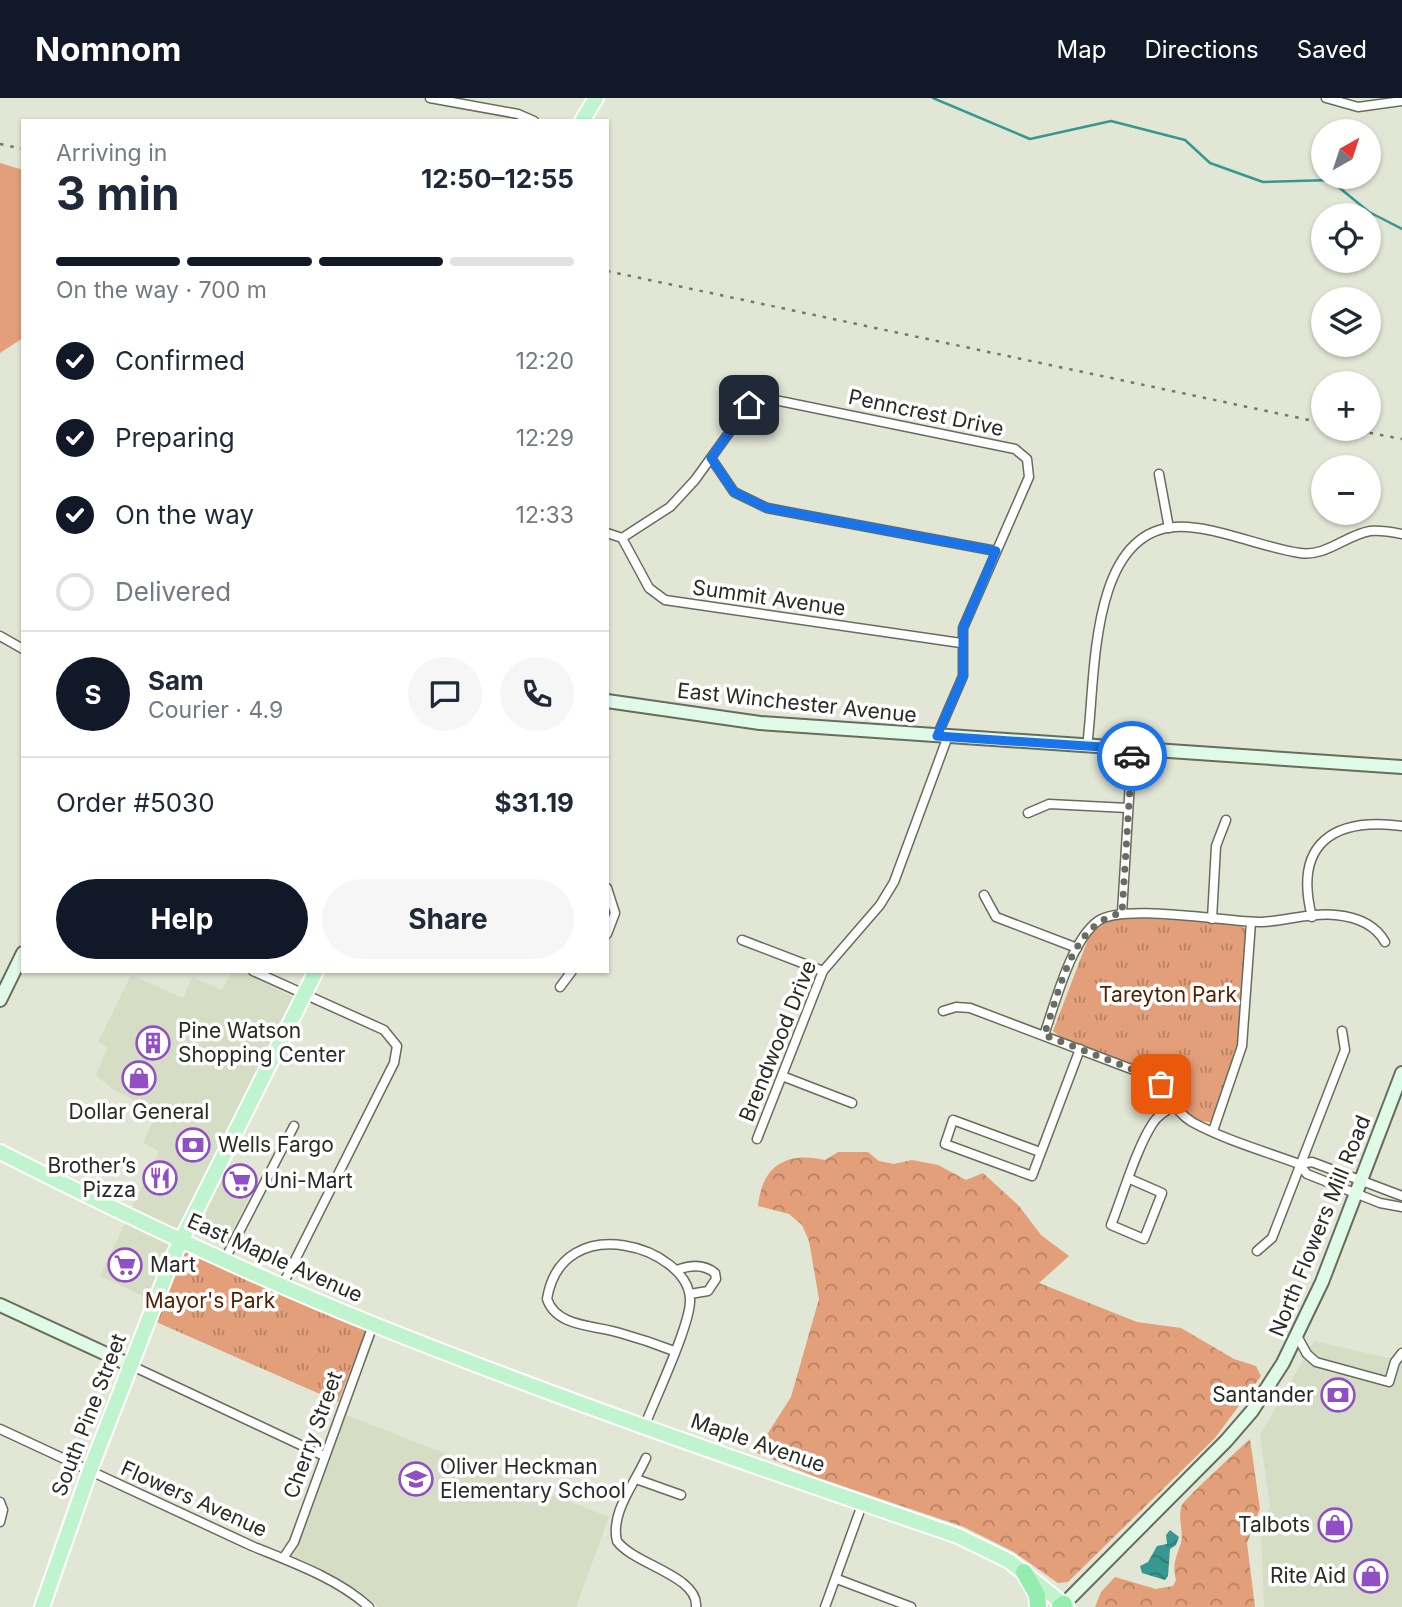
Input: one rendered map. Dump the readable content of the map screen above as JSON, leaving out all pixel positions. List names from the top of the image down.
{
  "streets": {
    "main road": ["East Maple Avenue", "South Pine Street", "Maple Avenue"],
    "street": [
      "Penncrest Drive",
      "Summit Avenue",
      "East Winchester Avenue",
      "Brendwood Drive",
      "North Flowers Mill Road",
      "Cherry Street",
      "Flowers Avenue"
    ]
  },
  "crossings": [
    ["Penncrest Drive", "Summit Avenue"],
    ["Penncrest Drive", "East Winchester Avenue"],
    ["Penncrest Drive", "Brendwood Drive"],
    ["East Winchester Avenue", "Brendwood Drive"],
    ["North Flowers Mill Road", "Maple Avenue"],
    ["East Maple Avenue", "South Pine Street"],
    ["East Maple Avenue", "Cherry Street"],
    ["East Maple Avenue", "Maple Avenue"],
    ["South Pine Street", "Flowers Avenue"],
    ["Cherry Street", "Flowers Avenue"]
  ],
  "parks": ["Tareyton Park", "Mayor's Park"],
  "places": {
    "building": ["Pine Watson Shopping Center"],
    "shop": ["Dollar General", "Talbots", "Rite Aid"],
    "bank": ["Wells Fargo", "Santander"],
    "restaurant": ["Brother’s Pizza"],
    "supermarket": ["Uni-Mart", "Mart"],
    "school or university": ["Oliver Heckman Elementary School"]
  },
  "north": "top right",
  "page": {
    "header": "Nomnom",
    "nav": ["Map", "Directions", "Saved"],
    "map_buttons": ["+", "−"],
    "heading": ["3 min", "Arriving in", "12:50–12:55"],
    "panel": [
      "Sam",
      "Courier · 4.9",
      "Order #5030",
      "$31.19"
    ],
    "bar": "On the way · 700 m",
    "list": [
      ["Confirmed", "12:20"],
      ["Preparing", "12:29"],
      ["On the way", "12:33"],
      "Delivered"
    ],
    "round": "S",
    "buttons": ["Help", "Share"]
  }
}
